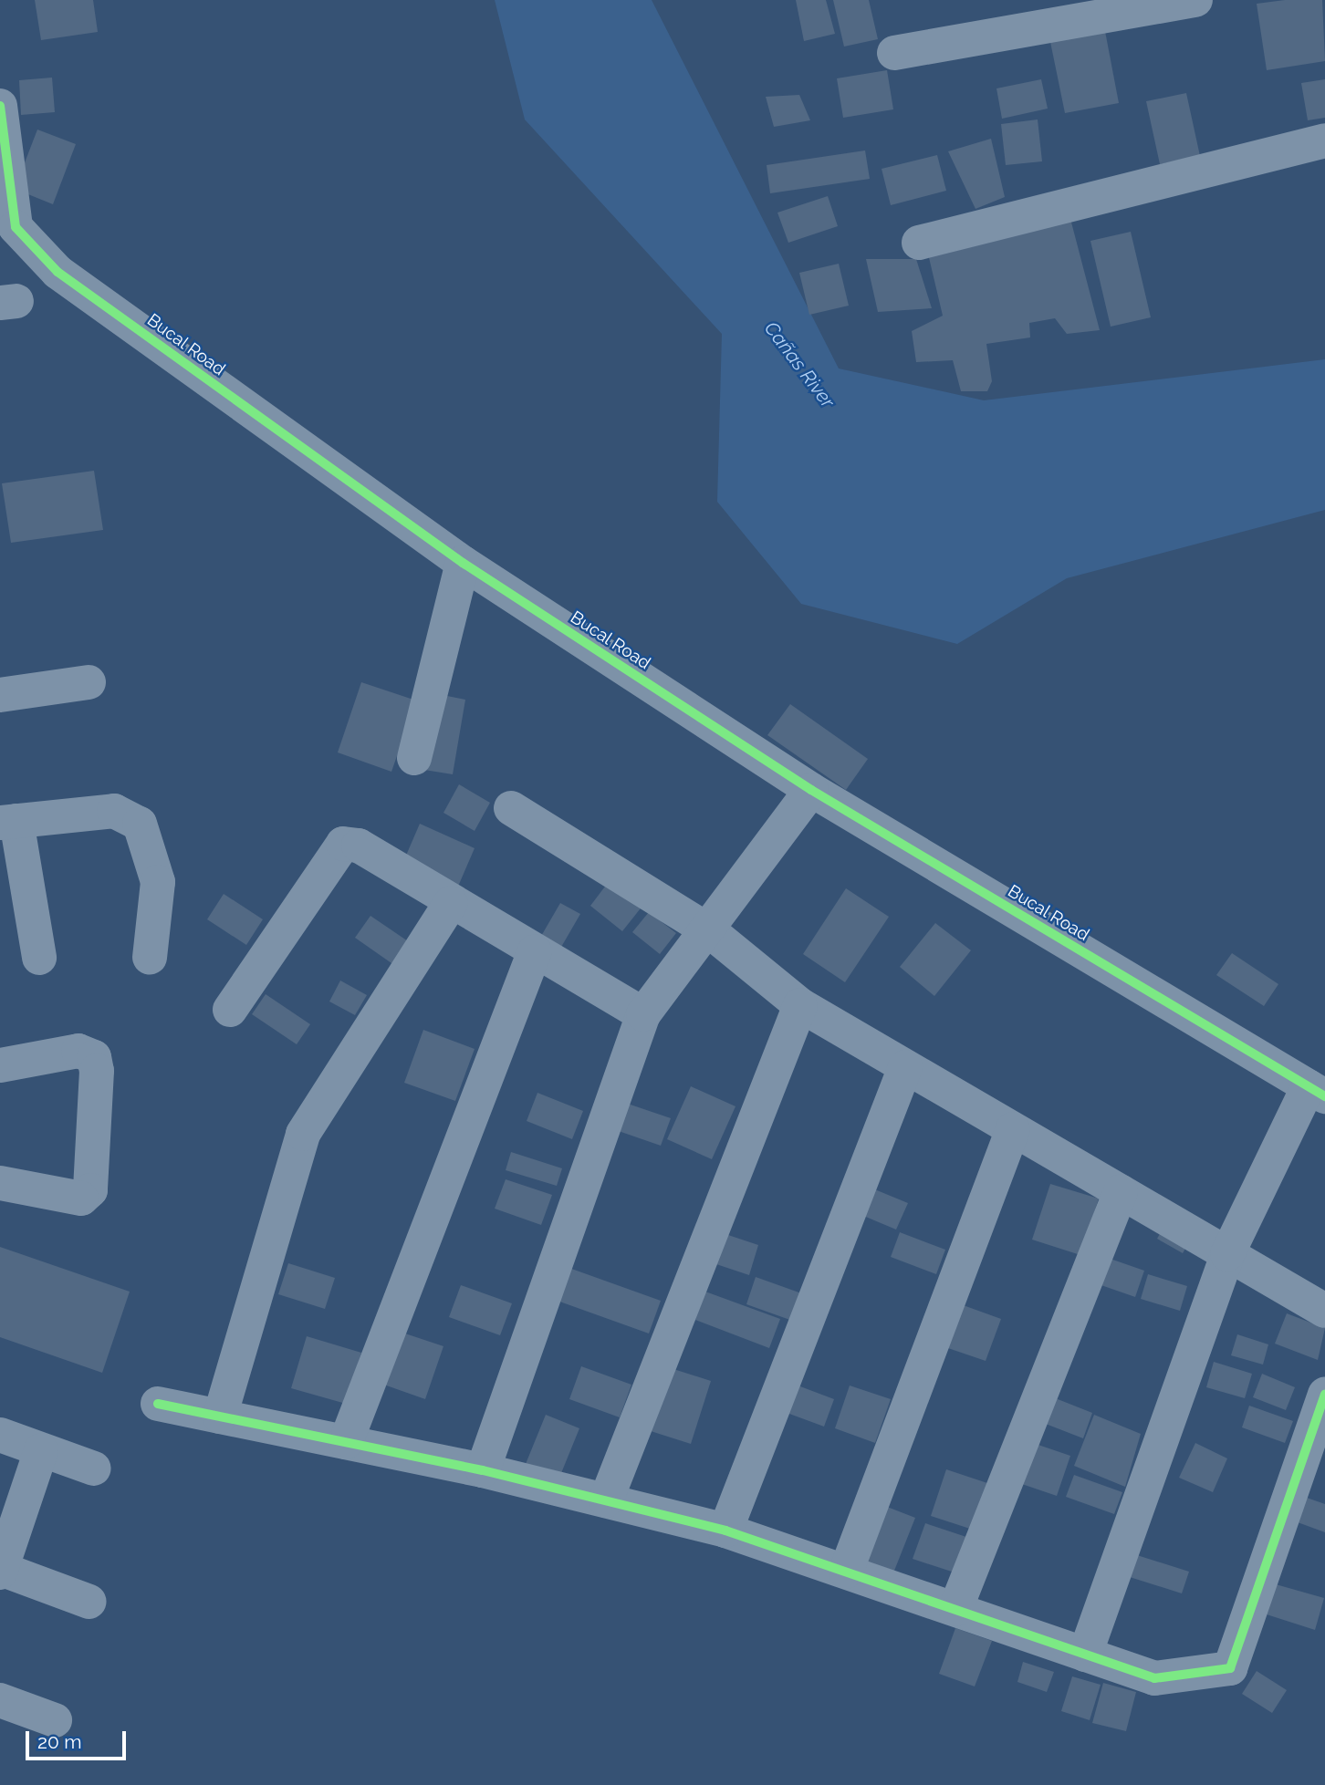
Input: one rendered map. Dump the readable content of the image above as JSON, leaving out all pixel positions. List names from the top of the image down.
{
  "streets": {
    "street": ["Bucal Road"]
  },
  "water": ["Cañas River"],
  "scale_bar": "20 m"
}
